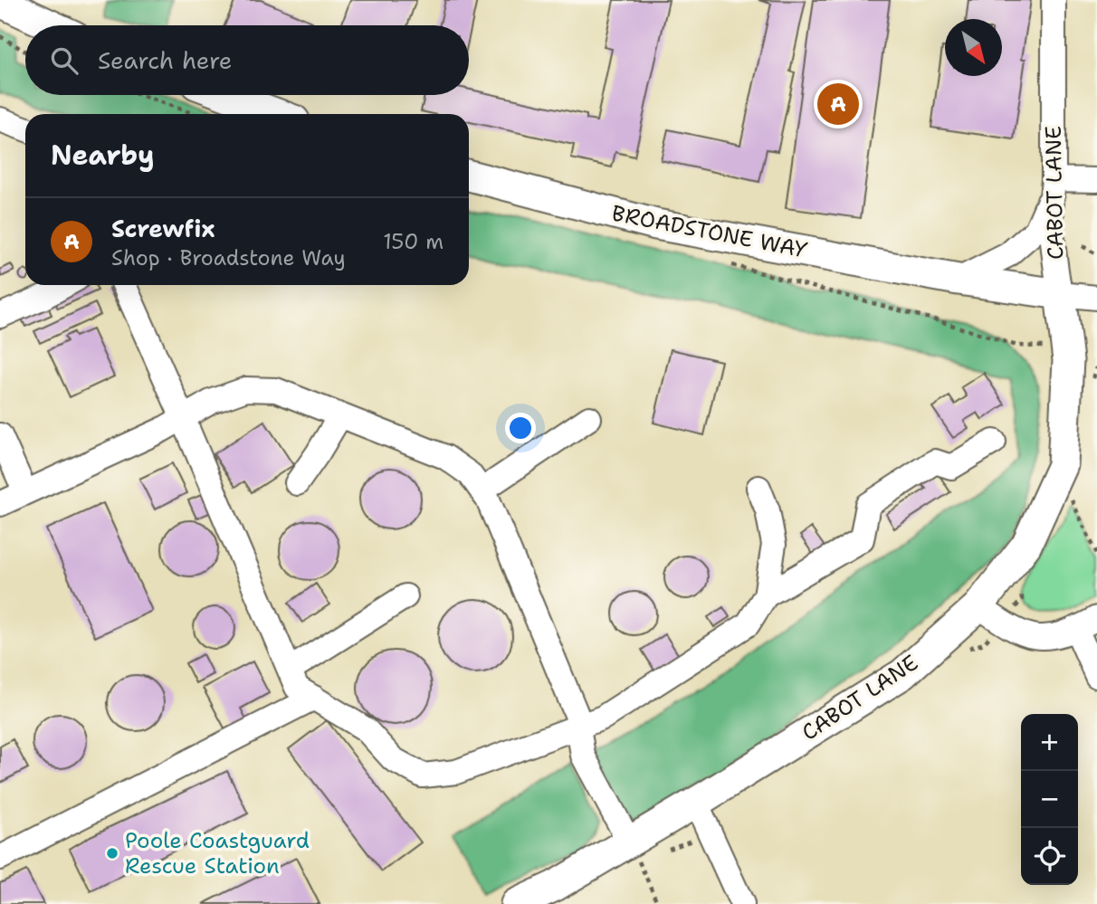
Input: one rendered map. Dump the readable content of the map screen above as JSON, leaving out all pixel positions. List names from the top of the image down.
{
  "streets": {
    "main road": ["CABOT LANE", "BROADSTONE WAY"]
  },
  "crossings": [
    ["CABOT LANE", "BROADSTONE WAY"]
  ],
  "places": ["Poole Coastguard Rescue Station"],
  "north": "bottom right",
  "page": {
    "search": "Search here",
    "pins": "A",
    "heading": "Nearby",
    "list": [
      {
        "mark": "A",
        "name": "Screwfix",
        "note": "Shop · Broadstone Way",
        "value": "150 m"
      }
    ],
    "map_buttons": ["+", "−"]
  }
}
